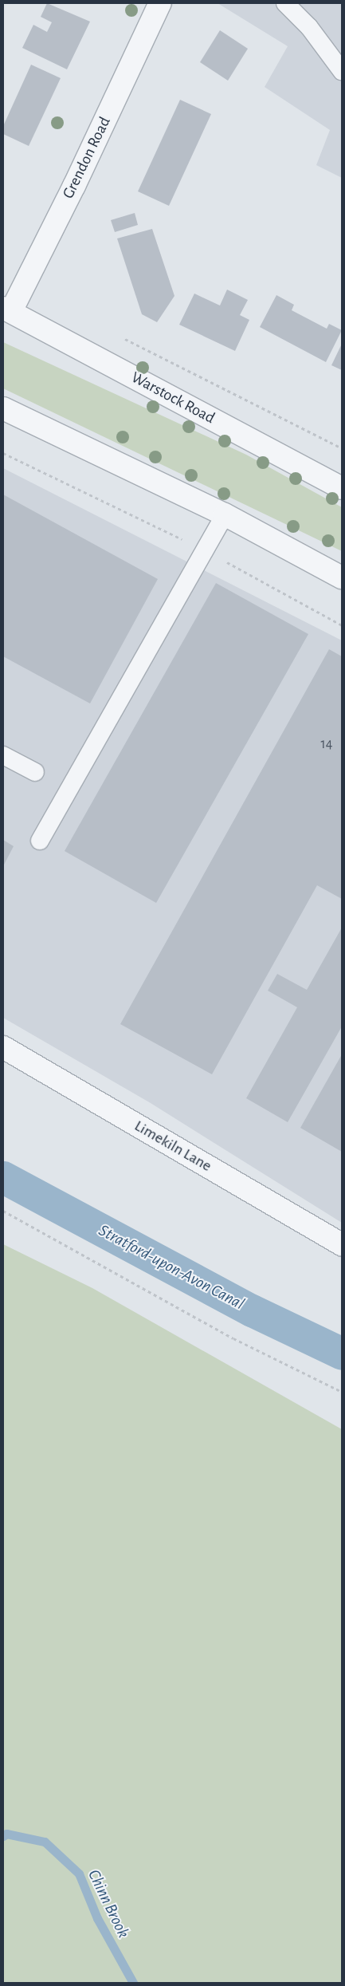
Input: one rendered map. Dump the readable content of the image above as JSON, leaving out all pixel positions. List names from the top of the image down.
{
  "streets": {
    "street": ["Grendon Road", "Warstock Road", "Limekiln Lane"]
  },
  "crossings": [
    ["Grendon Road", "Warstock Road"]
  ],
  "water": ["Stratford-upon-Avon Canal", "Chinn Brook"],
  "house_numbers": ["14"]
}
